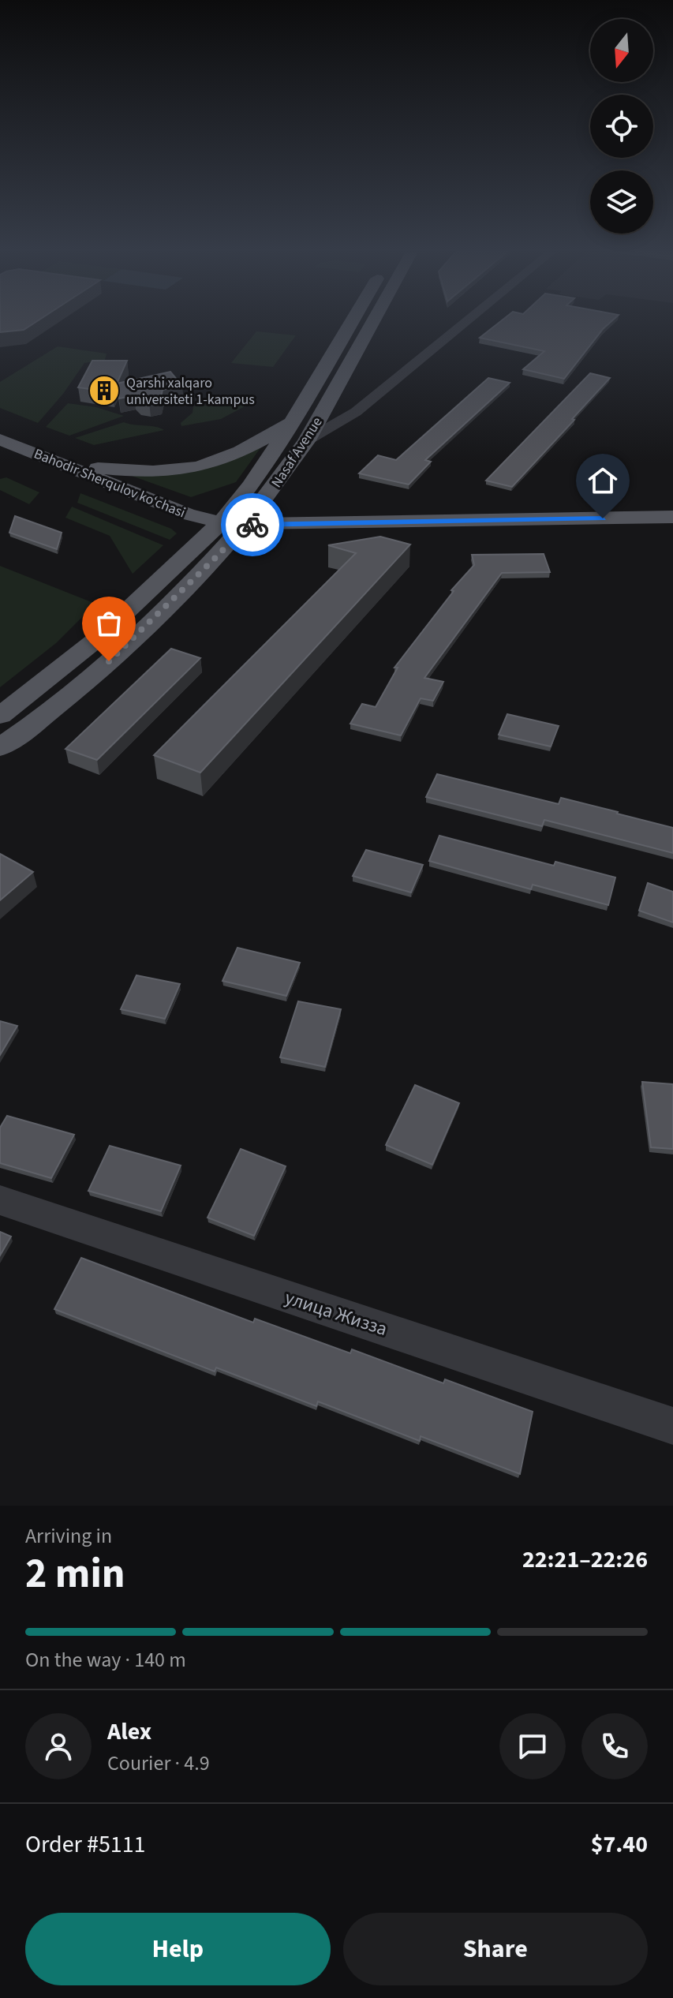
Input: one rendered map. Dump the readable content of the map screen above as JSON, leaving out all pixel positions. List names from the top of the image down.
{
  "streets": {
    "main road": ["Nasaf Avenue", "Bahodir Sherqulov ko‘chasi"],
    "street": ["улица Жизза"]
  },
  "crossings": [
    ["Nasaf Avenue", "Bahodir Sherqulov ko‘chasi"]
  ],
  "places": {
    "building": ["Qarshi xalqaro universiteti 1-kampus"]
  },
  "north": "bottom",
  "page": {
    "heading": ["2 min", "Arriving in", "22:21–22:26"],
    "panel": [
      "Alex",
      "Courier · 4.9",
      "Order #5111",
      "$7.40"
    ],
    "bar": "On the way · 140 m",
    "buttons": ["Help", "Share"]
  }
}
